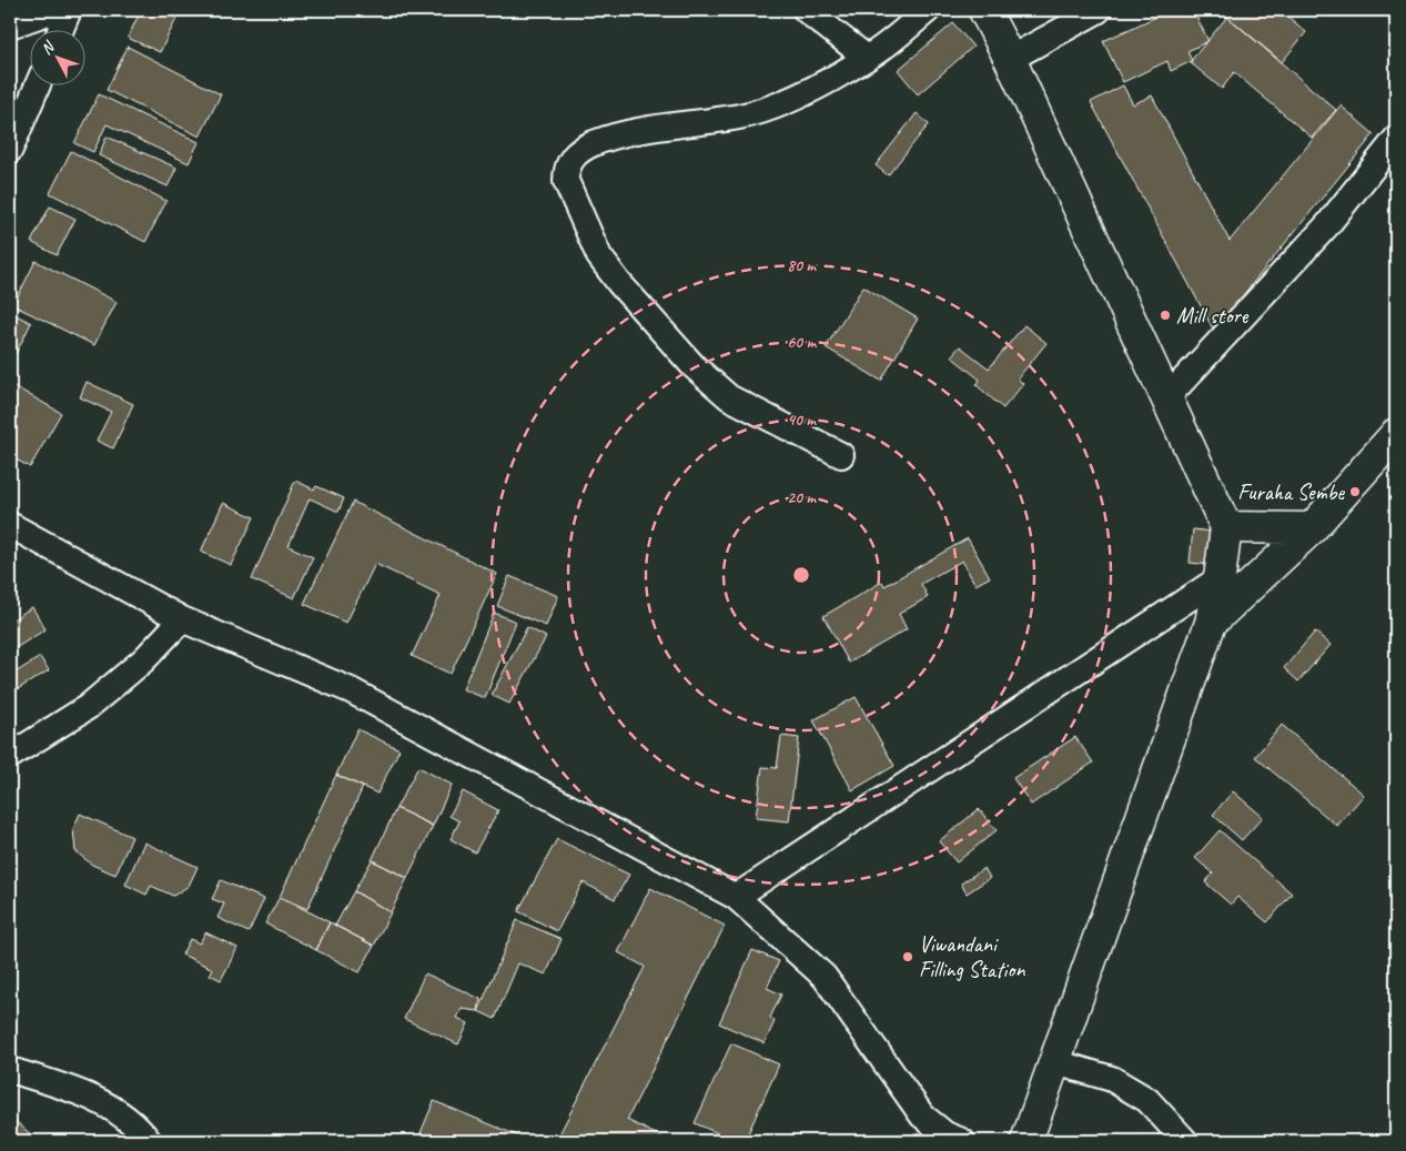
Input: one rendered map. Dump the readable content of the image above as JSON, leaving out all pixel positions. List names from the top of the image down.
{
  "places": ["Mill store", "Furaha Sembe", "Viwandani Filling Station"],
  "north": "top left",
  "rings": [
    "80 m",
    "60 m",
    "40 m",
    "20 m"
  ]
}
